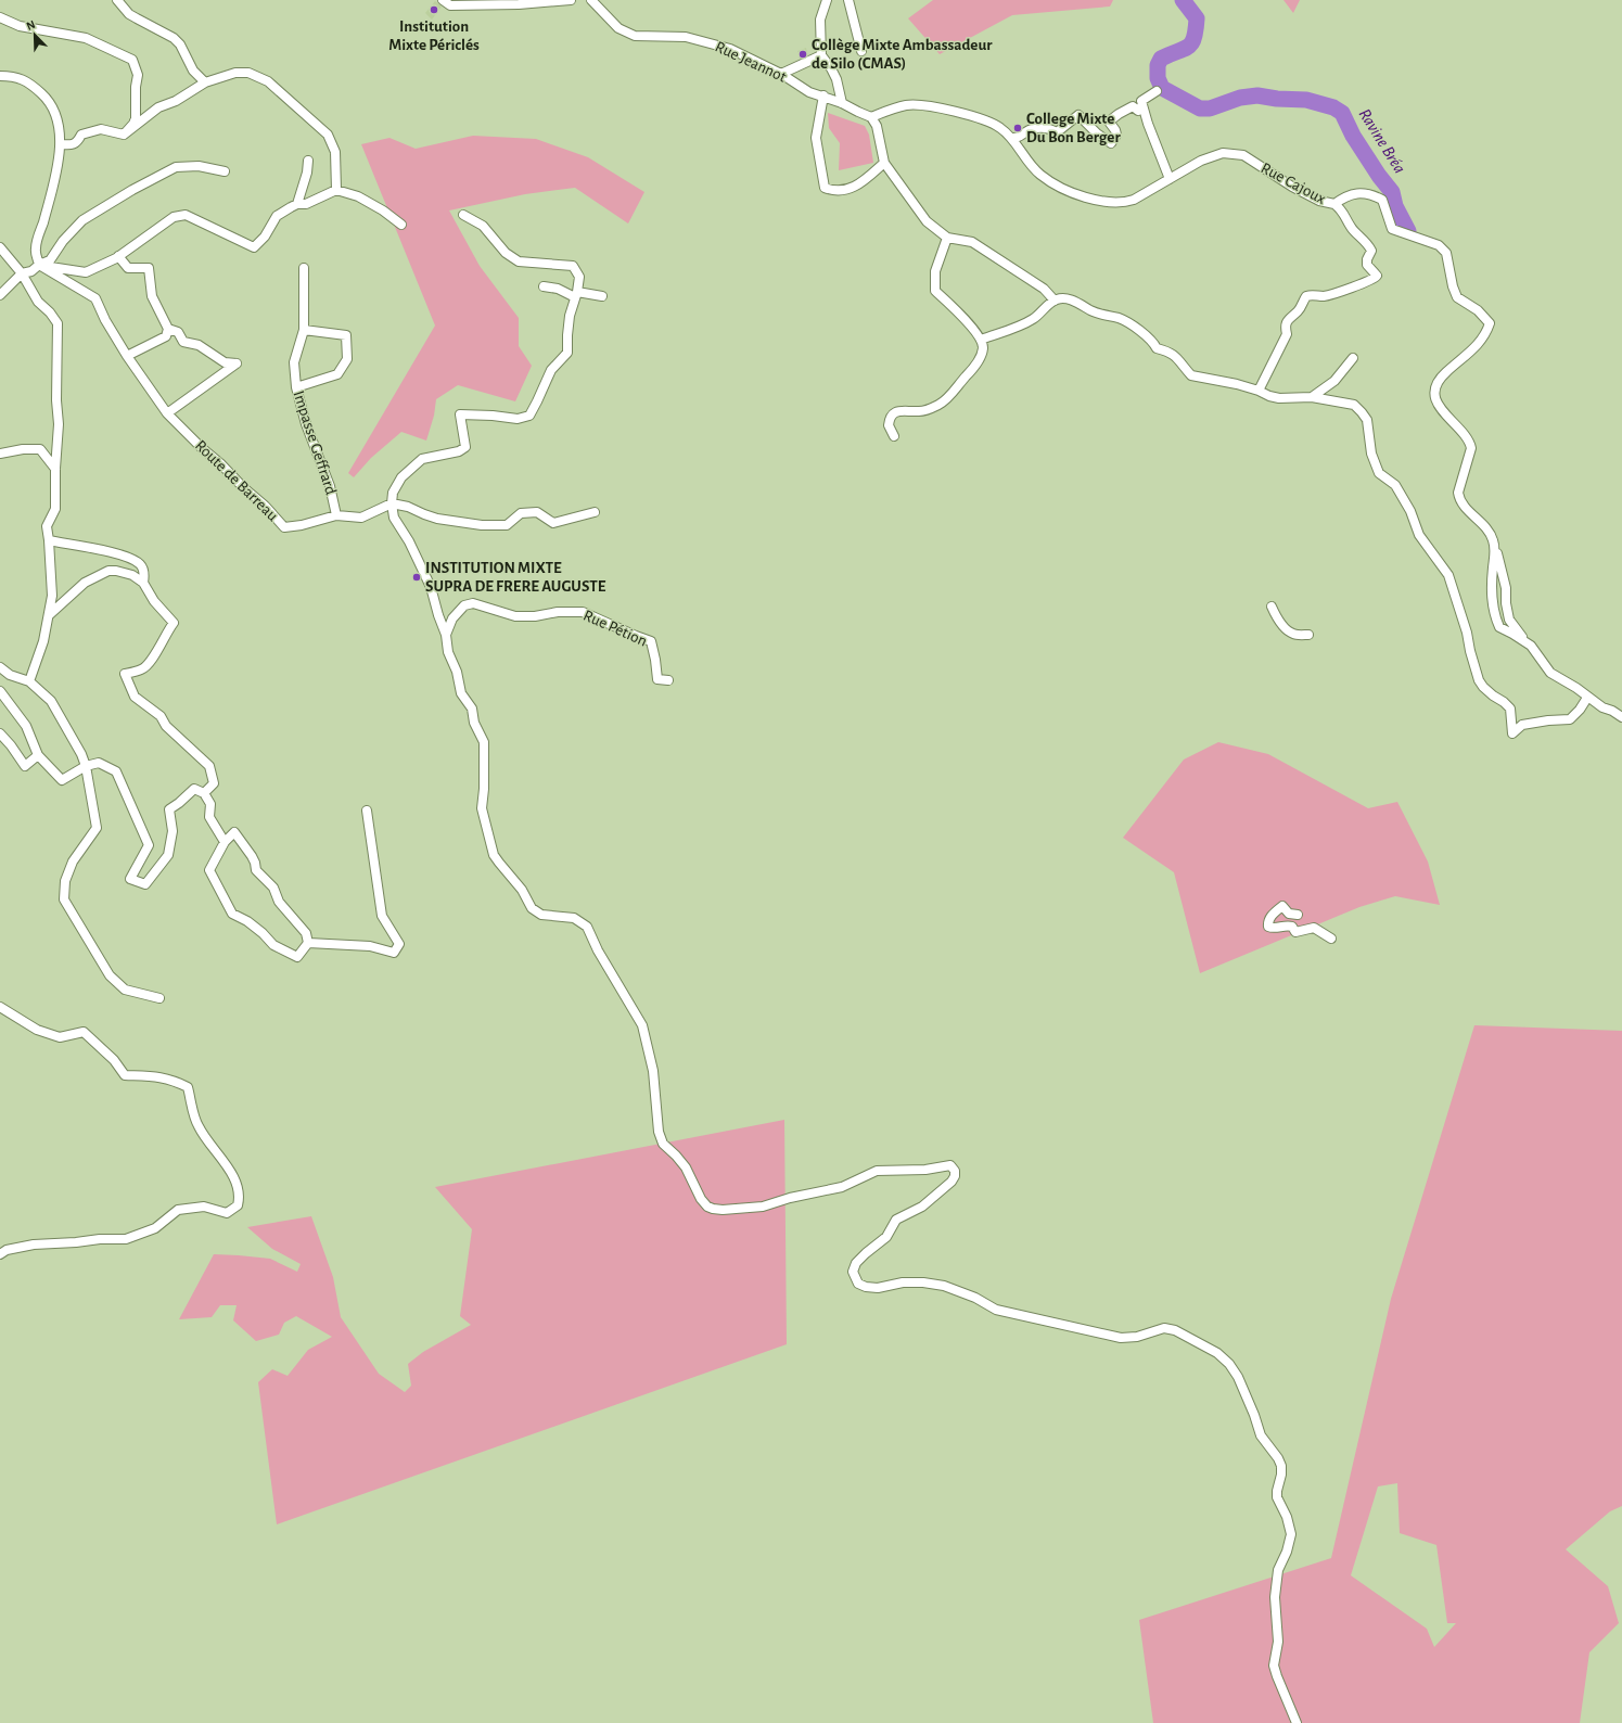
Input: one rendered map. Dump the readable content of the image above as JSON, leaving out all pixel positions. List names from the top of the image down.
{
  "streets": {
    "street": [
      "Rue Jeannot",
      "Rue Cajoux",
      "Impasse Geffrard",
      "Route de Barreau",
      "Rue Pétion"
    ]
  },
  "crossings": [
    ["Rue Jeannot", "Rue Cajoux"],
    ["Impasse Geffrard", "Route de Barreau"]
  ],
  "water": ["Ravine Bréa"],
  "places": [
    "Institution Mixte Périclés",
    "Collège Mixte Ambassadeur de Silo (CMAS)",
    "College Mixte Du Bon Berger",
    "INSTITUTION MIXTE SUPRA DE FRERE AUGUSTE"
  ],
  "north": "top left"
}
